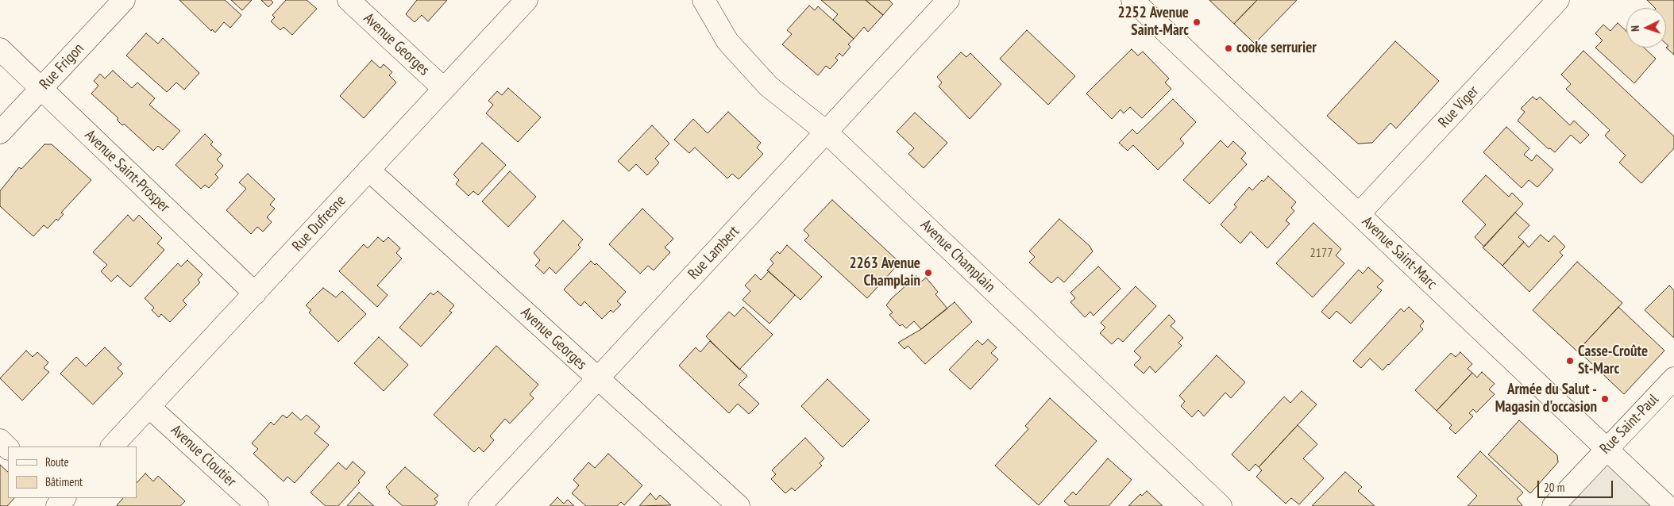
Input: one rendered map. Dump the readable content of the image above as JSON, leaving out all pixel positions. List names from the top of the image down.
{
  "streets": {
    "street": [
      "Avenue Georges",
      "Rue Frigon",
      "Rue Viger",
      "Avenue Saint-Prosper",
      "Rue Dufresne",
      "Rue Lambert",
      "Avenue Saint-Marc",
      "Avenue Champlain",
      "Rue Saint-Paul",
      "Avenue Cloutier"
    ]
  },
  "crossings": [
    ["Avenue Georges", "Rue Dufresne"],
    ["Avenue Georges", "Rue Lambert"],
    ["Rue Frigon", "Avenue Saint-Prosper"],
    ["Rue Viger", "Avenue Saint-Marc"],
    ["Avenue Saint-Prosper", "Rue Dufresne"],
    ["Rue Dufresne", "Avenue Cloutier"],
    ["Rue Lambert", "Avenue Champlain"],
    ["Avenue Saint-Marc", "Rue Saint-Paul"]
  ],
  "places": [
    "2252 Avenue Saint-Marc",
    "cooke serrurier",
    "2263 Avenue Champlain",
    "Casse-Croûte St-Marc",
    "Armée du Salut - Magasin d'occasion"
  ],
  "house_numbers": ["2177"],
  "legend": ["Route", "Bâtiment"],
  "scale_bar": "20 m",
  "north": "left"
}
